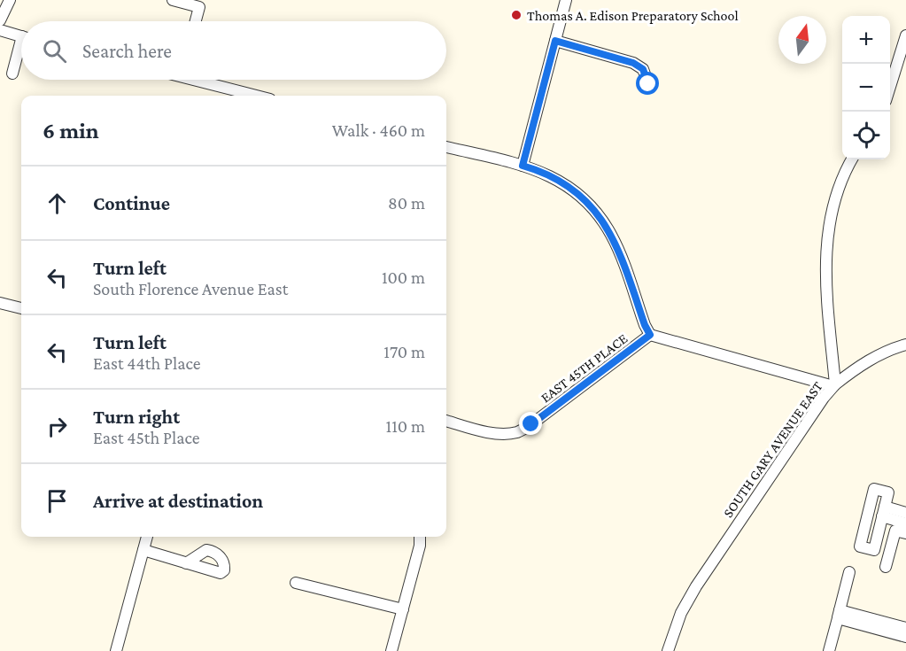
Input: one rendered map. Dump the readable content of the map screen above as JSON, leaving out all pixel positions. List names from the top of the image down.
{
  "streets": {
    "street": ["EAST 45TH PLACE", "SOUTH GARY AVENUE EAST"]
  },
  "places": ["Thomas A. Edison Preparatory School"],
  "north": "top",
  "page": {
    "map_buttons": ["+", "−"],
    "search": "Search here",
    "heading": ["6 min", "Walk · 460 m"],
    "list": [
      ["Continue", "80 m"],
      ["Turn left", "South Florence Avenue East", "100 m"],
      ["Turn left", "East 44th Place", "170 m"],
      ["Turn right", "East 45th Place", "110 m"],
      "Arrive at destination"
    ]
  }
}
